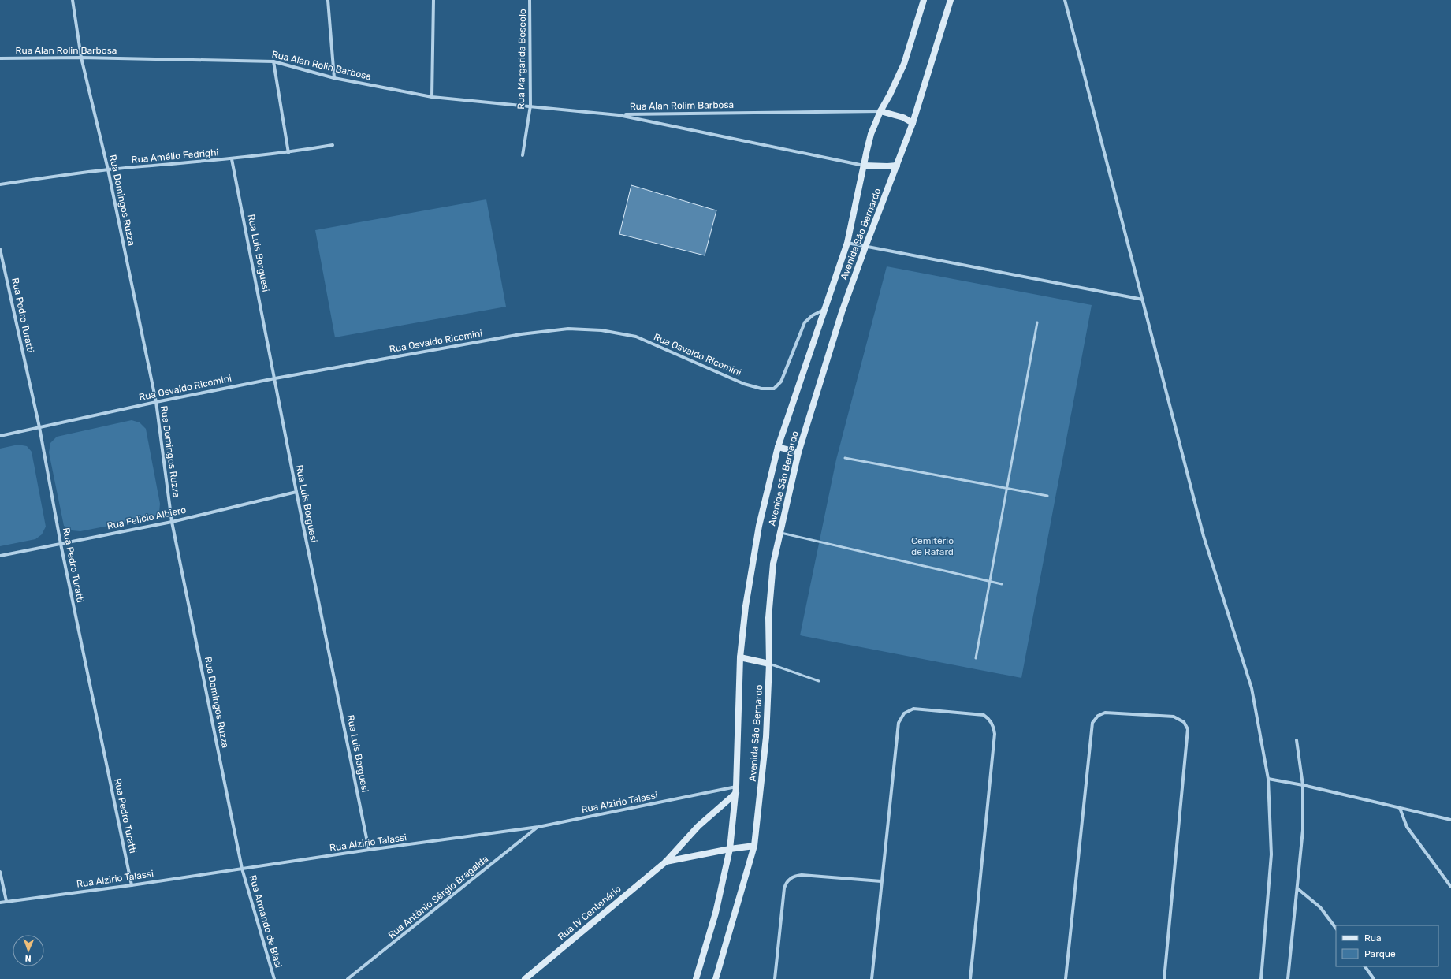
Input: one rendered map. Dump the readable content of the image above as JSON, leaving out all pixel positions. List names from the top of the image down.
{
  "streets": {
    "main road": ["Avenida São Bernardo", "Rua IV Centenário"],
    "street": [
      "Rua Alan Rolin Barbosa",
      "Rua Margarida Boscolo",
      "Rua Alan Rolim Barbosa",
      "Rua Amélio Fedrighi",
      "Rua Domingos Ruzza",
      "Rua Luis Borguesi",
      "Rua Pedro Turatti",
      "Rua Osvaldo Ricomini",
      "Rua Felicio Albiero",
      "Rua Alzirio Talassi",
      "Rua Antônio Sérgio Bragalda",
      "Rua Armando de Biasi"
    ]
  },
  "crossings": [
    ["Rua Alan Rolin Barbosa", "Rua Margarida Boscolo"],
    ["Rua Alan Rolin Barbosa", "Rua Alan Rolim Barbosa"],
    ["Rua Alan Rolin Barbosa", "Rua Domingos Ruzza"],
    ["Rua Alan Rolim Barbosa", "Avenida São Bernardo"],
    ["Rua Amélio Fedrighi", "Rua Domingos Ruzza"],
    ["Rua Amélio Fedrighi", "Rua Luis Borguesi"],
    ["Rua Domingos Ruzza", "Rua Osvaldo Ricomini"],
    ["Rua Domingos Ruzza", "Rua Felicio Albiero"],
    ["Rua Domingos Ruzza", "Rua Alzirio Talassi"],
    ["Rua Domingos Ruzza", "Rua Armando de Biasi"],
    ["Avenida São Bernardo", "Rua Osvaldo Ricomini"],
    ["Avenida São Bernardo", "Rua Alzirio Talassi"],
    ["Avenida São Bernardo", "Rua IV Centenário"],
    ["Rua Luis Borguesi", "Rua Osvaldo Ricomini"],
    ["Rua Luis Borguesi", "Rua Felicio Albiero"],
    ["Rua Luis Borguesi", "Rua Alzirio Talassi"],
    ["Rua Pedro Turatti", "Rua Osvaldo Ricomini"],
    ["Rua Pedro Turatti", "Rua Felicio Albiero"],
    ["Rua Pedro Turatti", "Rua Alzirio Talassi"],
    ["Rua Alzirio Talassi", "Rua Antônio Sérgio Bragalda"],
    ["Rua Alzirio Talassi", "Rua IV Centenário"],
    ["Rua Alzirio Talassi", "Rua Armando de Biasi"]
  ],
  "parks": ["Cemitério de Rafard"],
  "legend": ["Rua", "Parque"],
  "north": "bottom"
}
